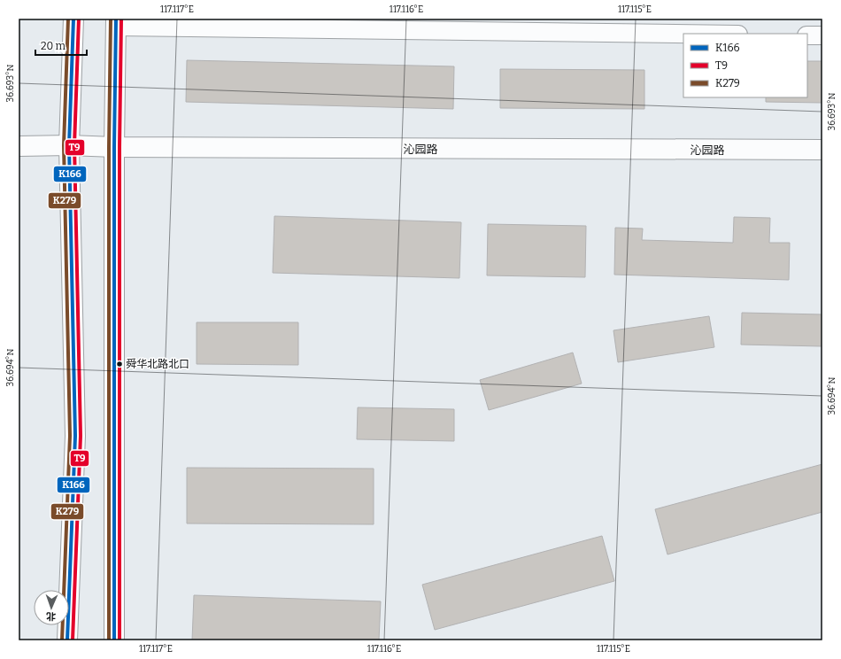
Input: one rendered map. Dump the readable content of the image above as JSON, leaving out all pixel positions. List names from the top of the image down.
{
  "streets": {
    "main road": ["沁园路"]
  },
  "places": ["舜华北路北口"],
  "lines": ["transit line K166", "transit line T9", "transit line K279"],
  "legend": ["K166", "T9", "K279"],
  "scale_bar": "20 m",
  "north": "bottom",
  "coordinates": [
    "117.117°E",
    "117.116°E",
    "117.115°E",
    "36.693°N",
    "36.694°N"
  ]
}
